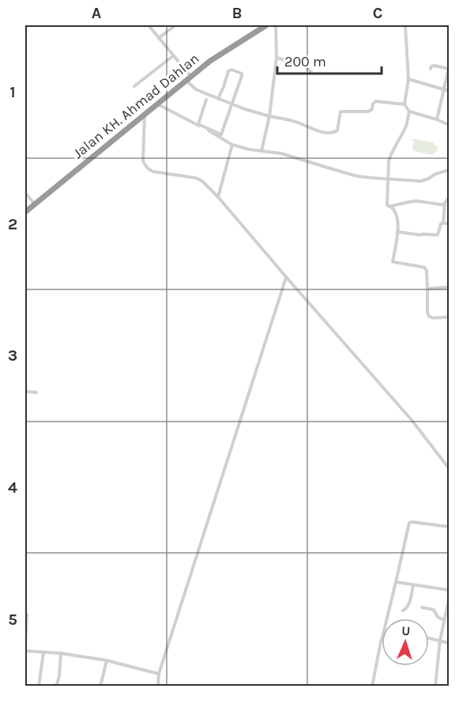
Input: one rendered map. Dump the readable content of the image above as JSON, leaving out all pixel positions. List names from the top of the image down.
{
  "streets": {
    "highway": ["Jalan KH. Ahmad Dahlan"]
  },
  "scale_bar": "200 m",
  "north": "top",
  "grid": {
    "columns": ["A", "B", "C"],
    "rows": [
      "1",
      "2",
      "3",
      "4",
      "5"
    ]
  }
}
